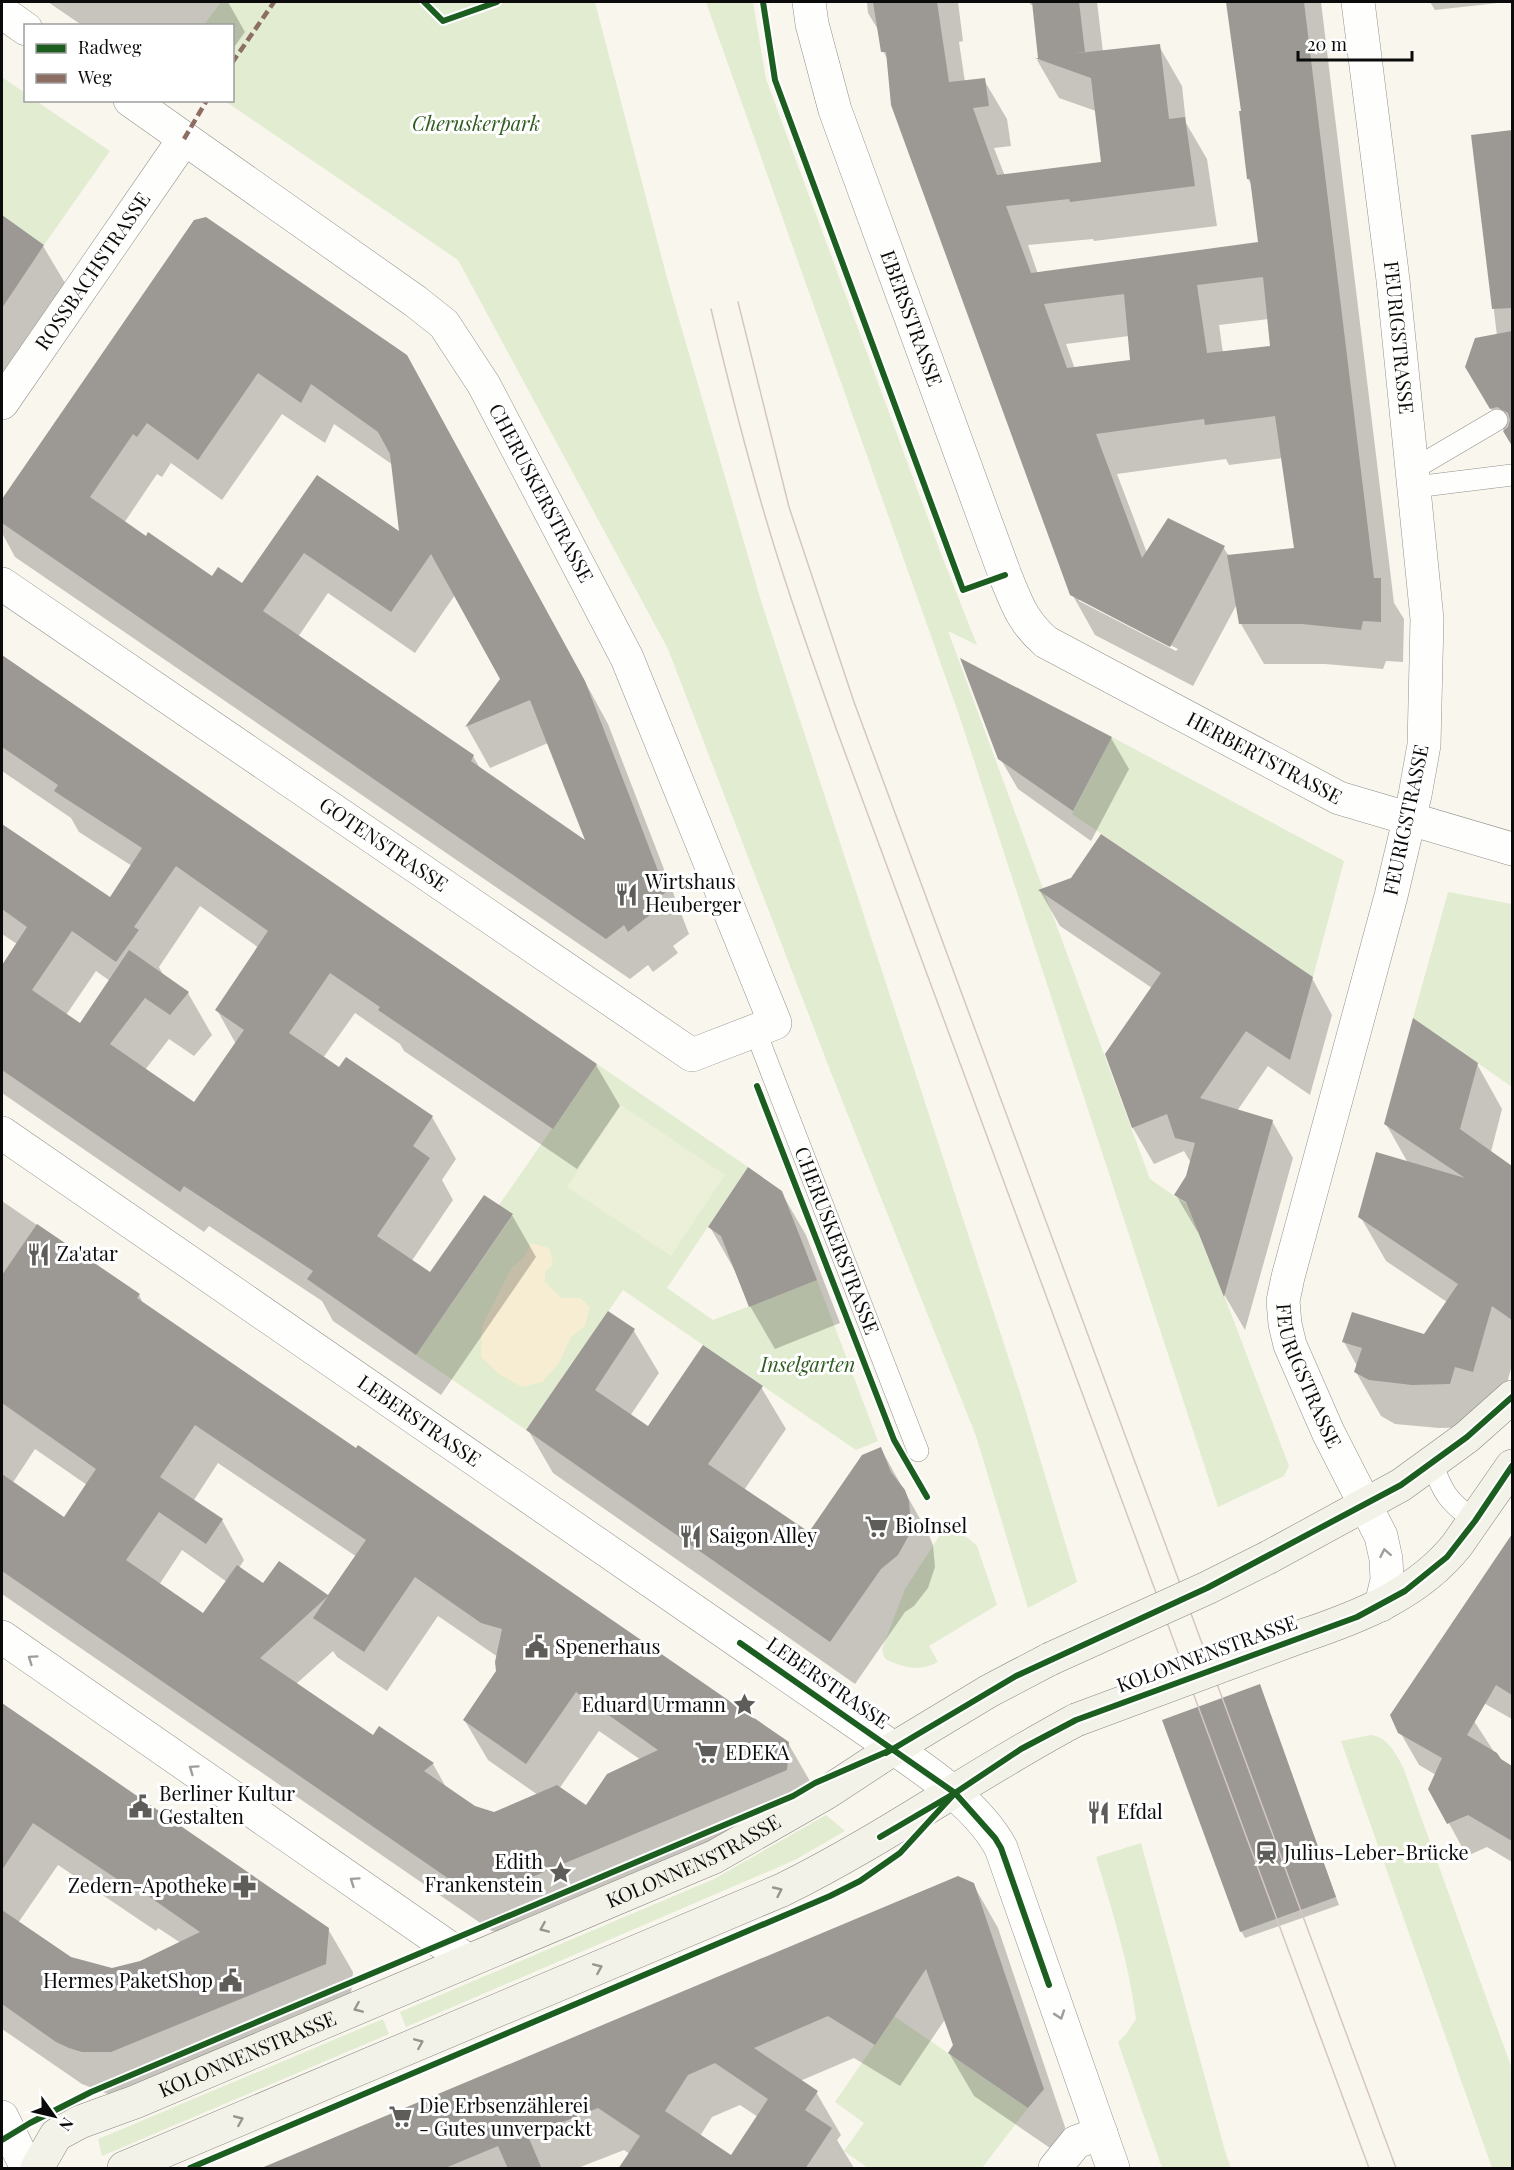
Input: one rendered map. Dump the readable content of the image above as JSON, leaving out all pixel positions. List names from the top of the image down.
{
  "streets": {
    "main road": ["KOLONNENSTRASSE"],
    "street": [
      "ROSSBACHSTRASSE",
      "EBERSSTRASSE",
      "FEURIGSTRASSE",
      "CHERUSKERSTRASSE",
      "HERBERTSTRASSE",
      "GOTENSTRASSE",
      "LEBERSTRASSE"
    ]
  },
  "crossings": [
    ["ROSSBACHSTRASSE", "CHERUSKERSTRASSE"],
    ["EBERSSTRASSE", "HERBERTSTRASSE"],
    ["FEURIGSTRASSE", "HERBERTSTRASSE"],
    ["FEURIGSTRASSE", "KOLONNENSTRASSE"],
    ["CHERUSKERSTRASSE", "GOTENSTRASSE"],
    ["LEBERSTRASSE", "KOLONNENSTRASSE"]
  ],
  "parks": ["Cheruskerpark", "Inselgarten"],
  "places": {
    "restaurant": [
      "Wirtshaus Heuberger",
      "Za'atar",
      "Saigon Alley",
      "Efdal"
    ],
    "supermarket": ["BioInsel", "EDEKA", "Die Erbsenzählerei - Gutes unverpackt"],
    "public building": ["Spenerhaus", "Berliner Kultur Gestalten", "Hermes PaketShop"],
    "place": ["Eduard Urmann", "Edith Frankenstein"],
    "station": ["Julius-Leber-Brücke"],
    "pharmacy": ["Zedern-Apotheke"]
  },
  "legend": ["Radweg", "Weg"],
  "scale_bar": "20 m",
  "north": "bottom right"
}
